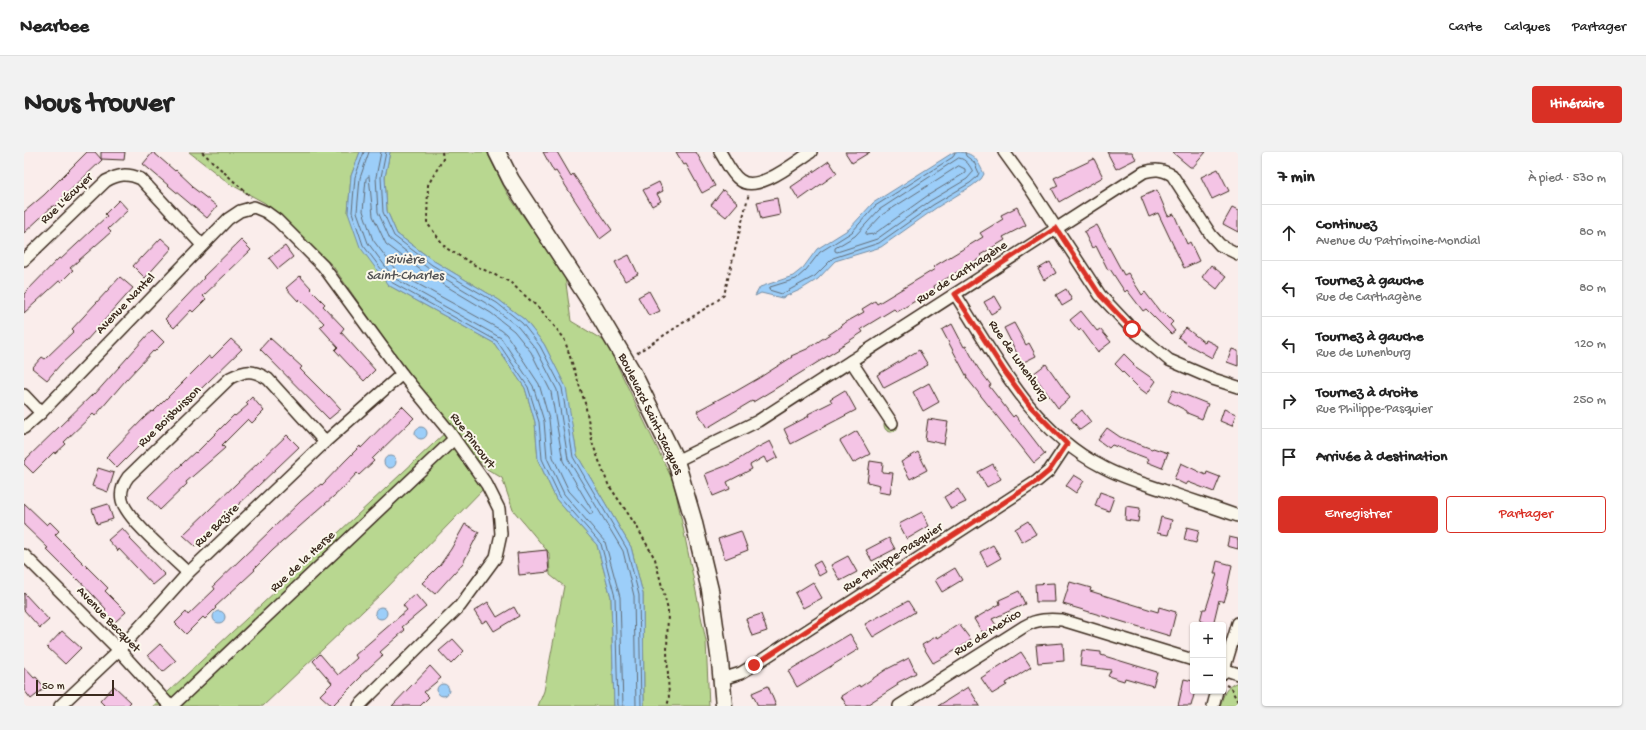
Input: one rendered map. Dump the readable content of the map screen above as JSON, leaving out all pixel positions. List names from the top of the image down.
{
  "streets": {
    "street": [
      "Rue L'Écuyer",
      "Rue de Carthagène",
      "Avenue Nantel",
      "Rue de Lunenburg",
      "Boulevard Saint-Jacques",
      "Rue Boisbuisson",
      "Rue Pincourt",
      "Rue Bazire",
      "Rue Philippe-Pasquier",
      "Rue de la Herse",
      "Avenue Becquet",
      "Rue de Mexico"
    ]
  },
  "crossings": [
    ["Rue L'Écuyer", "Avenue Nantel"],
    ["Rue de Carthagène", "Rue de Lunenburg"],
    ["Rue de Carthagène", "Boulevard Saint-Jacques"],
    ["Avenue Nantel", "Rue Pincourt"],
    ["Rue de Lunenburg", "Rue Philippe-Pasquier"],
    ["Boulevard Saint-Jacques", "Rue Philippe-Pasquier"],
    ["Rue Boisbuisson", "Rue Bazire"],
    ["Rue Pincourt", "Rue Bazire"],
    ["Rue Pincourt", "Rue de la Herse"],
    ["Rue Bazire", "Avenue Becquet"],
    ["Rue de la Herse", "Avenue Becquet"]
  ],
  "water": ["Rivière Saint-Charles"],
  "scale_bar": "50 m",
  "page": {
    "header": "Nearbee",
    "nav": ["Carte", "Calques", "Partager"],
    "buttons": [
      "Itinéraire",
      ["Enregistrer", "Partager"]
    ],
    "title": "Nous trouver",
    "heading": ["7 min", "À pied · 530 m"],
    "list": [
      ["Continuez", "Avenue du Patrimoine-Mondial", "80 m"],
      ["Tournez à gauche", "Rue de Carthagène", "80 m"],
      ["Tournez à gauche", "Rue de Lunenburg", "120 m"],
      ["Tournez à droite", "Rue Philippe-Pasquier", "250 m"],
      "Arrivée à destination"
    ],
    "map_buttons": ["+", "−"],
    "scale": "50 m"
  }
}
